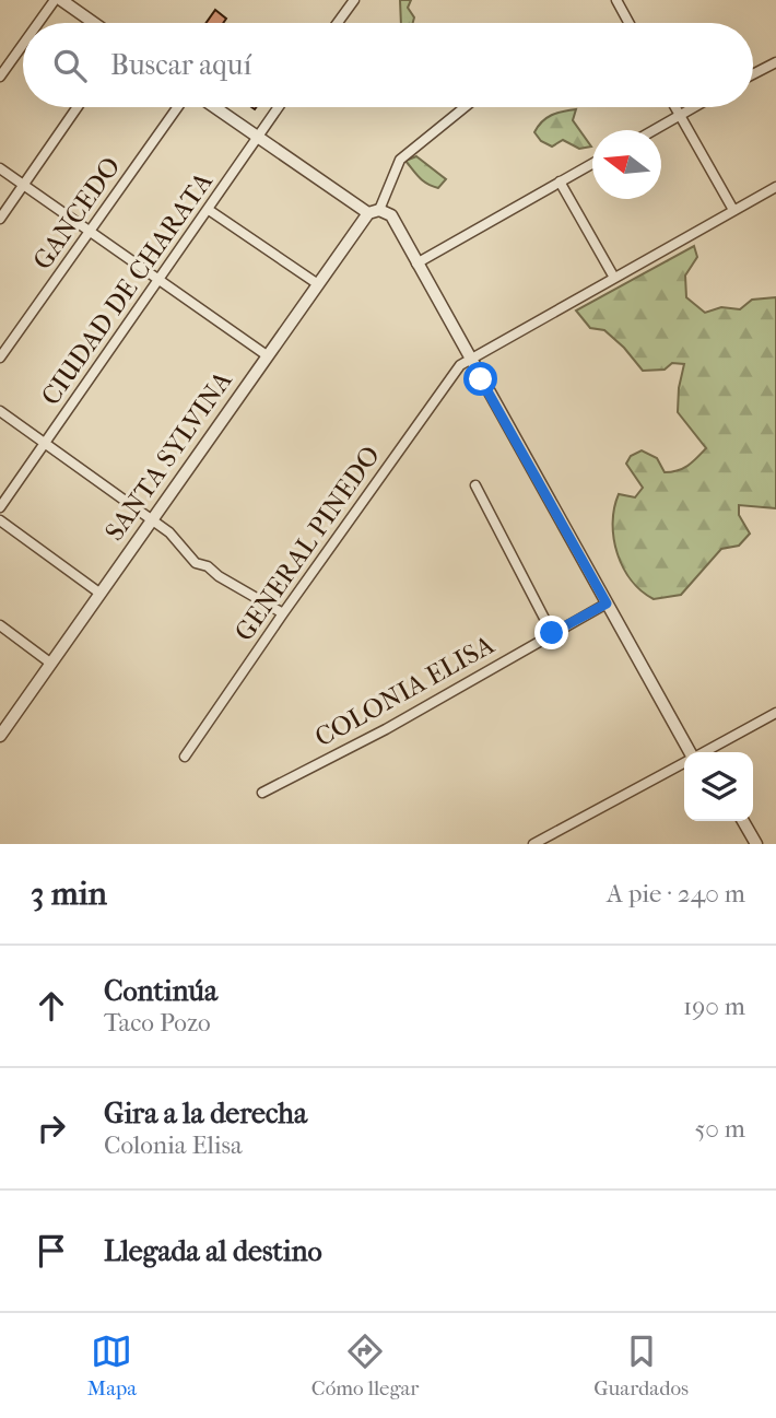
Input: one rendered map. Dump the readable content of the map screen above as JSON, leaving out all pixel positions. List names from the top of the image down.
{
  "streets": {
    "street": [
      "GANCEDO",
      "CIUDAD DE CHARATA",
      "SANTA SYLVINA",
      "GENERAL PINEDO",
      "COLONIA ELISA"
    ]
  },
  "north": "left",
  "page": {
    "search": "Buscar aquí",
    "heading": ["3 min", "A pie · 240 m"],
    "list": [
      ["Continúa", "Taco Pozo", "190 m"],
      ["Gira a la derecha", "Colonia Elisa", "50 m"],
      "Llegada al destino"
    ],
    "nav": ["Mapa", "Cómo llegar", "Guardados"]
  }
}
